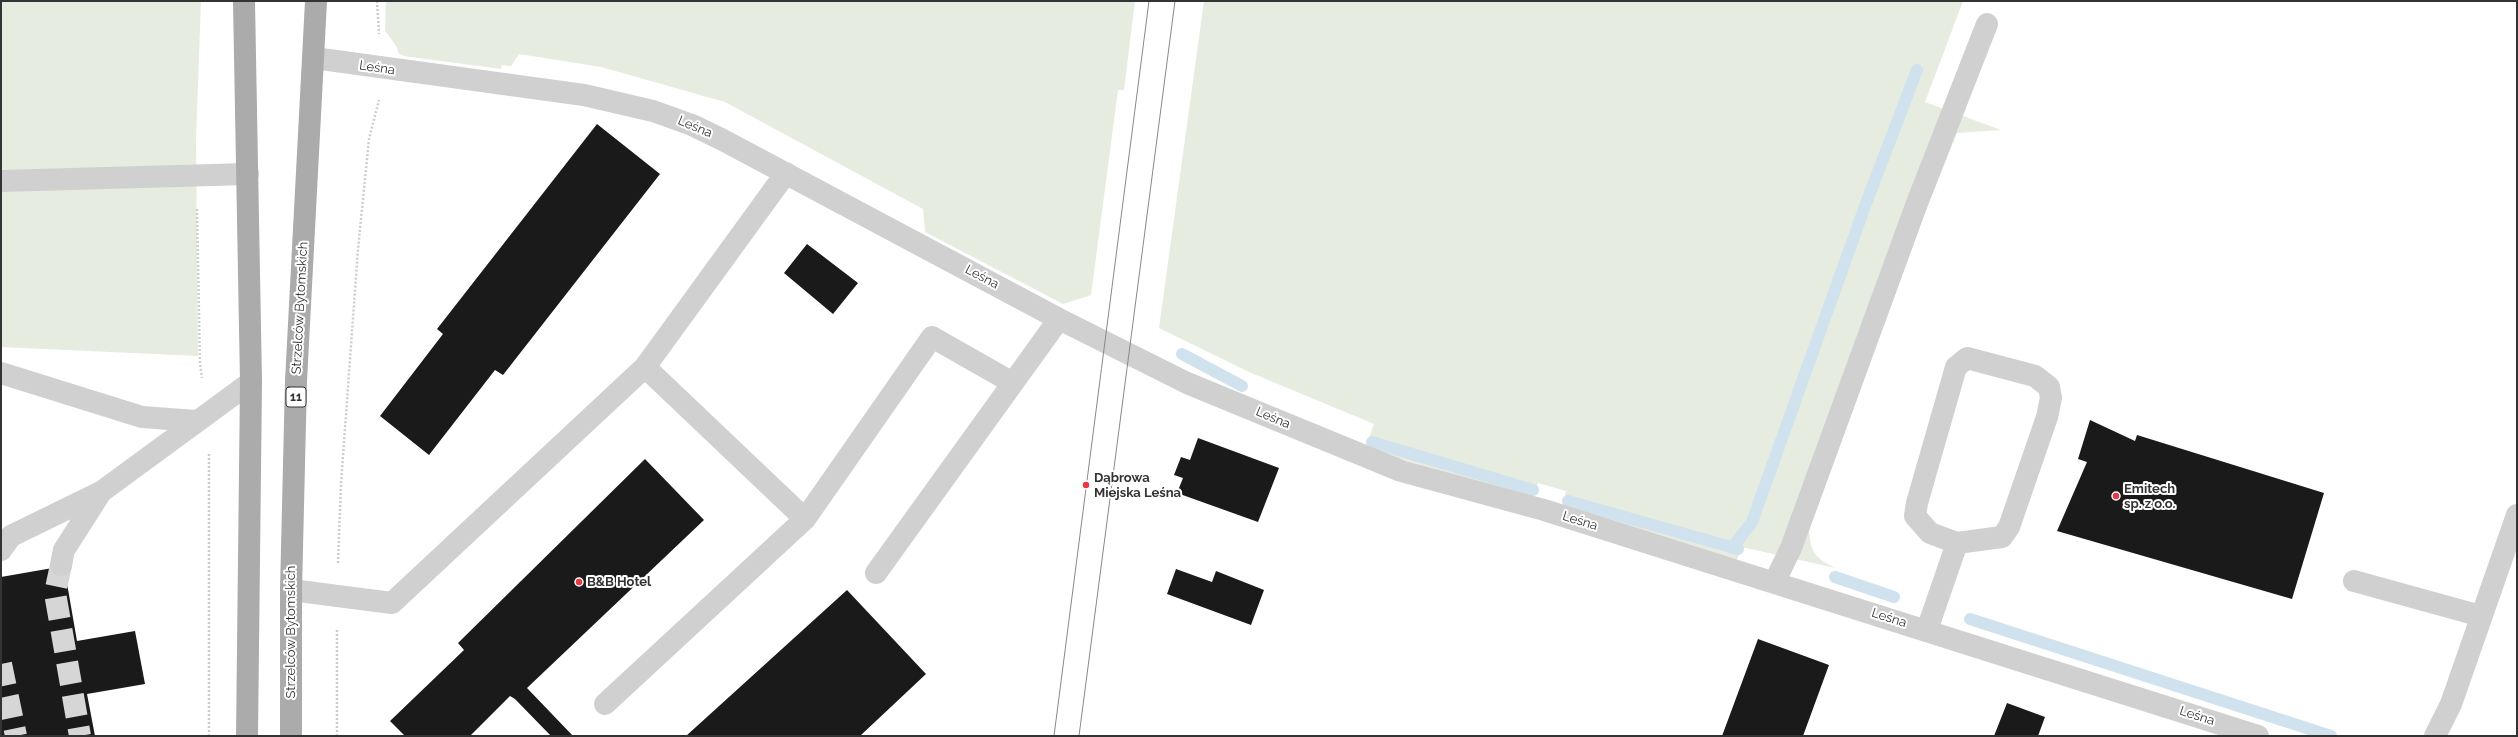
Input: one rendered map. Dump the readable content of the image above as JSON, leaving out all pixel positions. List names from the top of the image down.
{
  "streets": {
    "main road": ["Strzelców Bytomskich", "11"],
    "street": ["Leśna"]
  },
  "crossings": [
    ["Leśna", "Strzelców Bytomskich"]
  ],
  "places": ["Dąbrowa Miejska Leśna", "Emitech sp. z o.o.", "B&B Hotel"]
}
